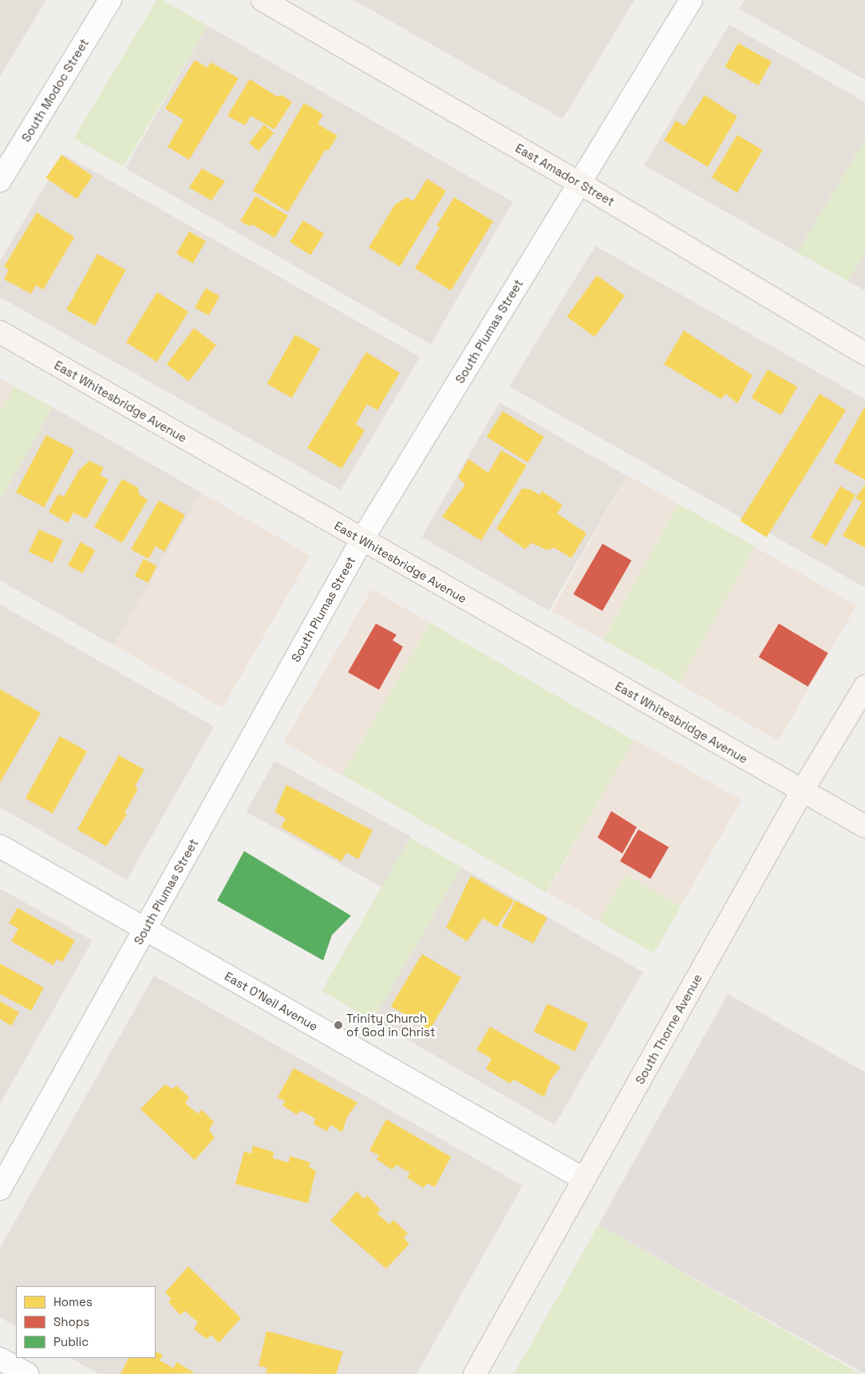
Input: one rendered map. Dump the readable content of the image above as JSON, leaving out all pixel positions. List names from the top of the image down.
{
  "streets": {
    "main road": ["East Amador Street", "East Whitesbridge Avenue", "South Thorne Avenue"],
    "street": ["South Modoc Street", "South Plumas Street", "East O'Neil Avenue"]
  },
  "crossings": [
    ["East Amador Street", "South Plumas Street"],
    ["South Plumas Street", "East Whitesbridge Avenue"],
    ["South Plumas Street", "East O'Neil Avenue"],
    ["East Whitesbridge Avenue", "South Thorne Avenue"],
    ["East O'Neil Avenue", "South Thorne Avenue"]
  ],
  "places": ["Trinity Church of God in Christ"],
  "legend": ["Homes", "Shops", "Public"]
}
